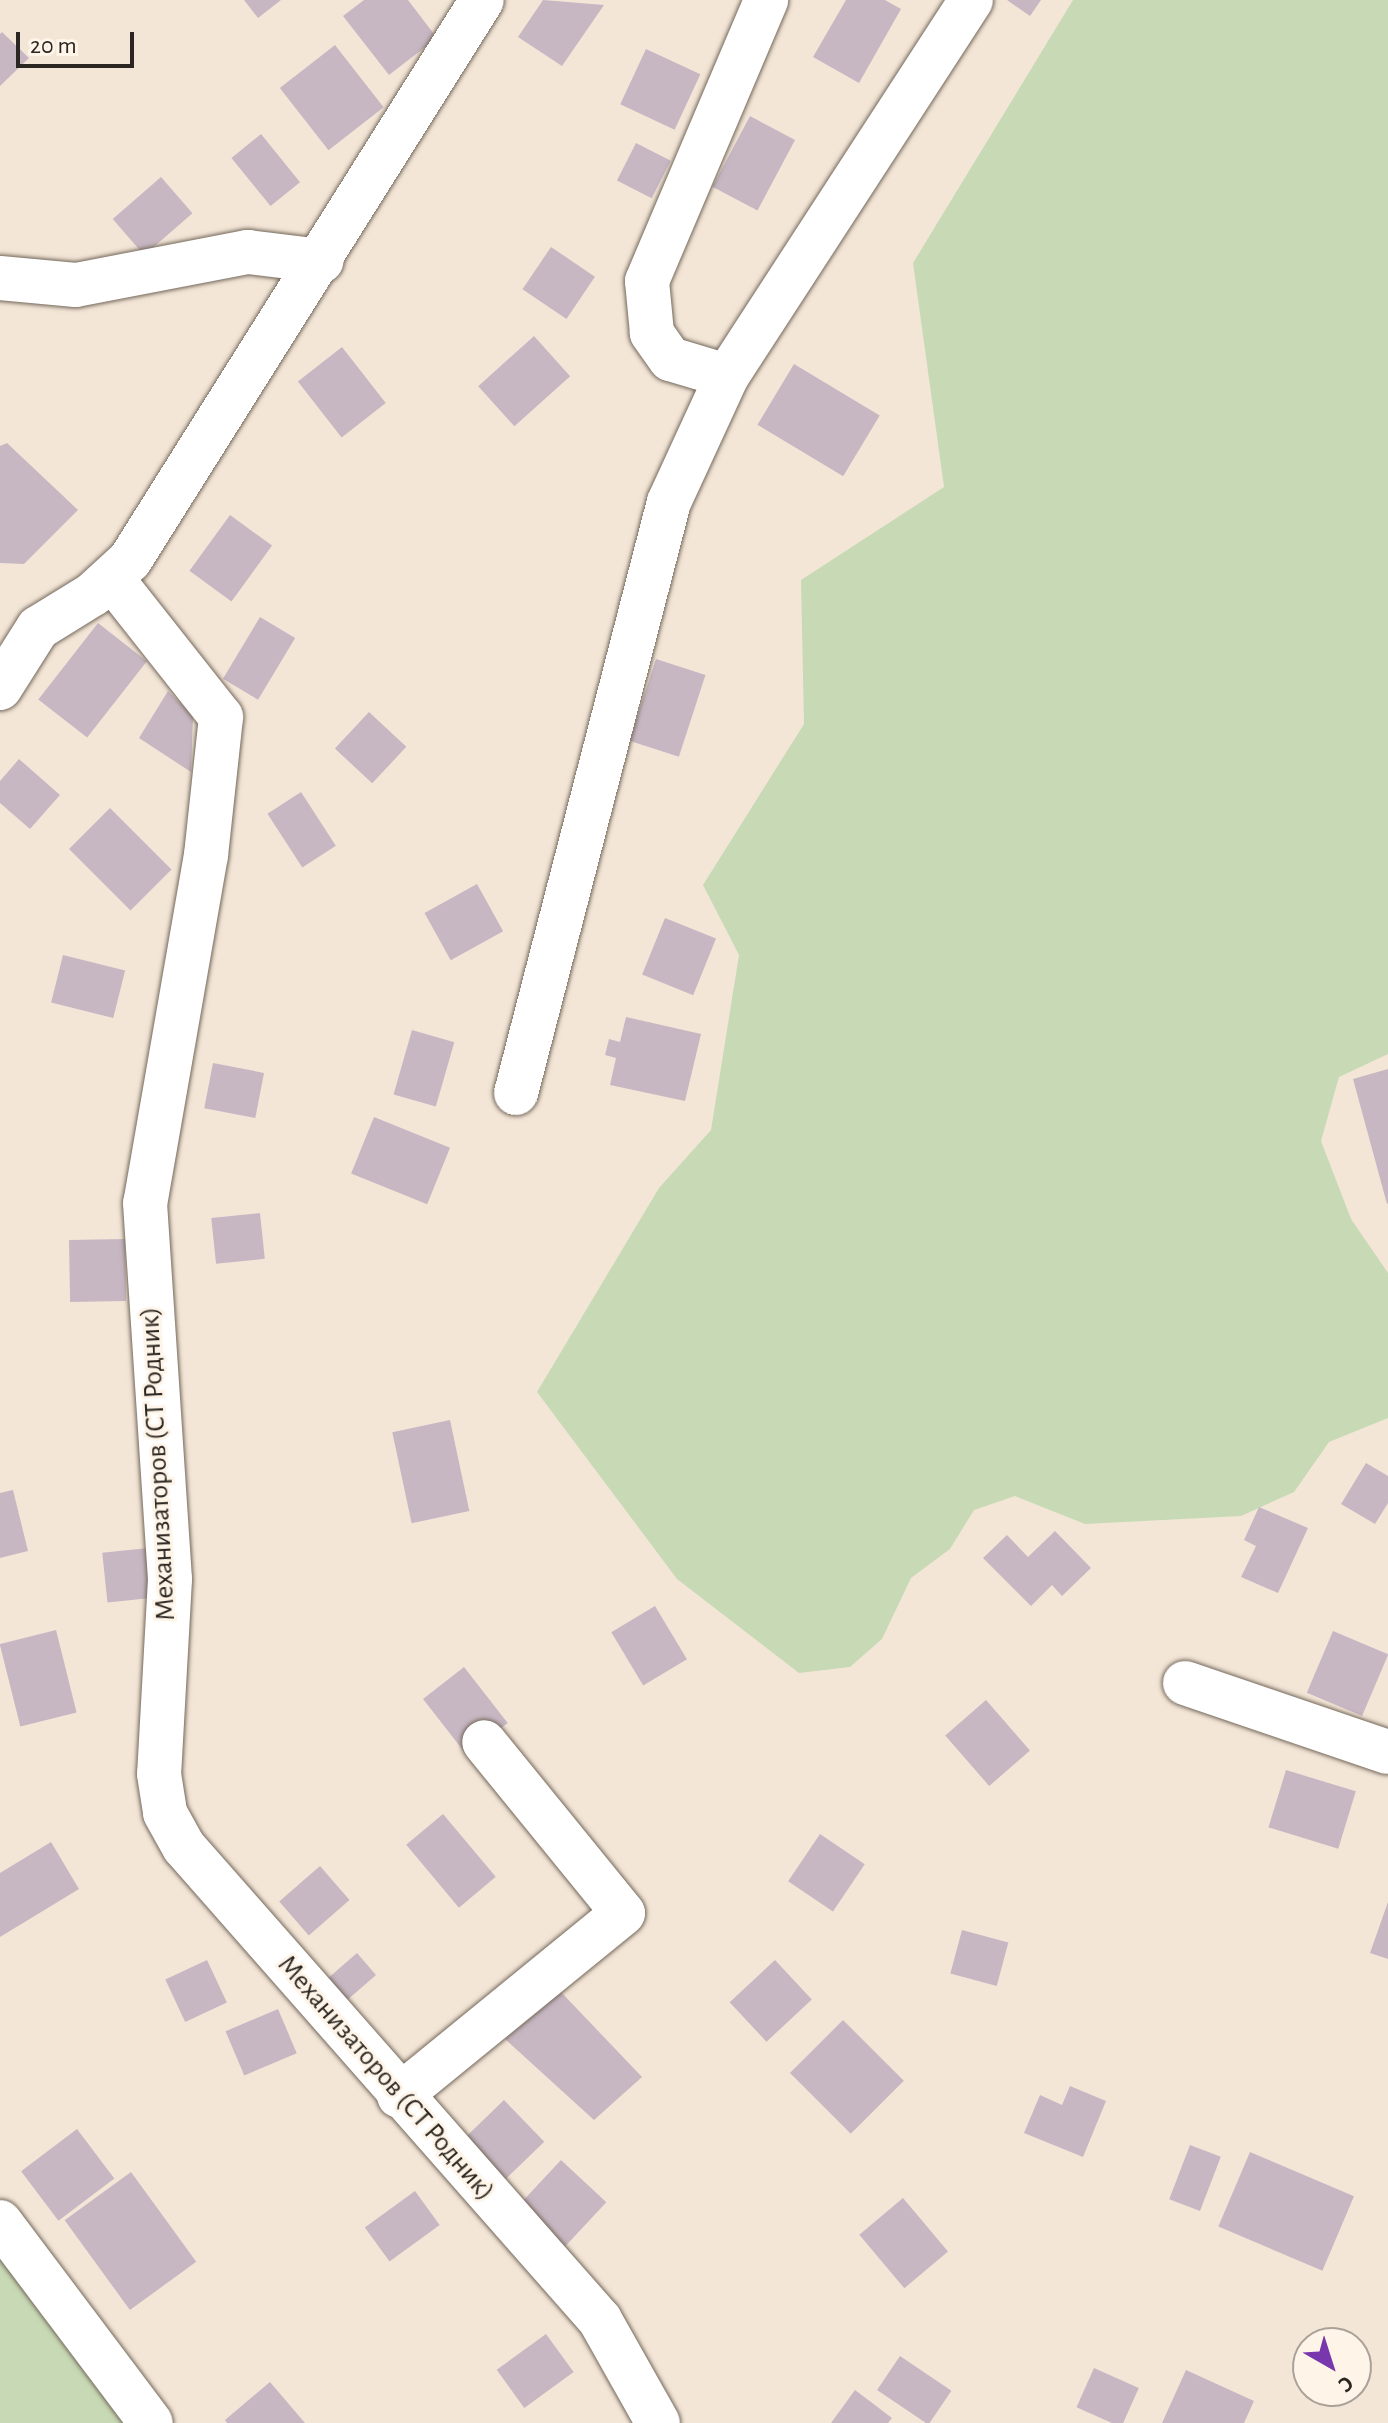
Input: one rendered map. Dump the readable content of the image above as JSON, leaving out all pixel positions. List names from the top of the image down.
{
  "streets": {
    "lane": ["Механизаторов (СТ Родник)"]
  },
  "scale_bar": "20 m",
  "north": "bottom right"
}
